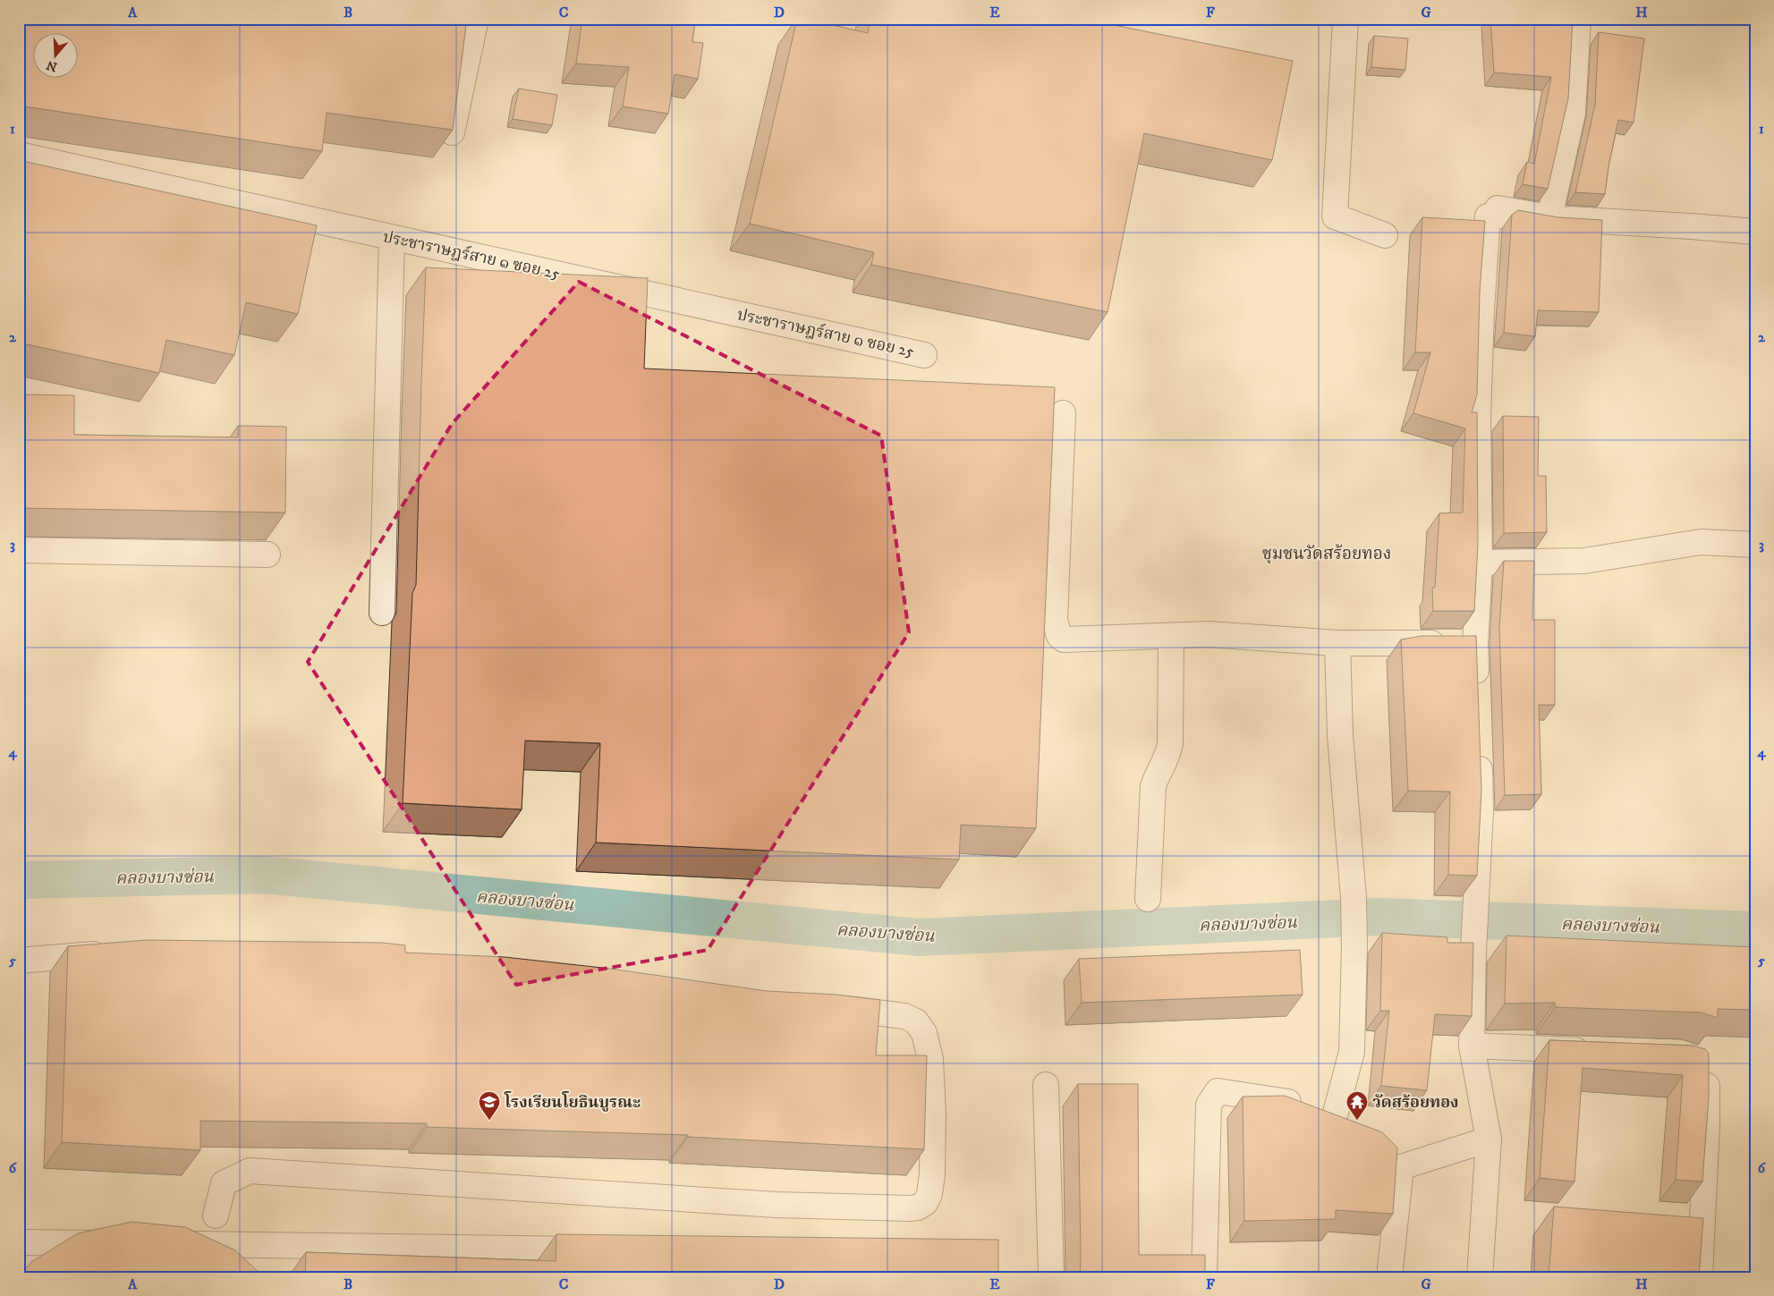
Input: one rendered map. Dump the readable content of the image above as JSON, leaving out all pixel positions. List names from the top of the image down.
{
  "streets": {
    "street": ["ประชาราษฎร์สาย ๑ ซอย 25"]
  },
  "districts": ["ชุมชนวัดสร้อยทอง"],
  "water": ["คลองบางซ่อน"],
  "places": {
    "school or university": ["โรงเรียนโยธินบูรณะ"],
    "temple": ["วัดสร้อยทอง"]
  },
  "north": "bottom",
  "grid": {
    "columns": [
      "A",
      "B",
      "C",
      "D",
      "E",
      "F",
      "G",
      "H"
    ],
    "rows": [
      "1",
      "2",
      "3",
      "4",
      "5",
      "6"
    ]
  }
}
